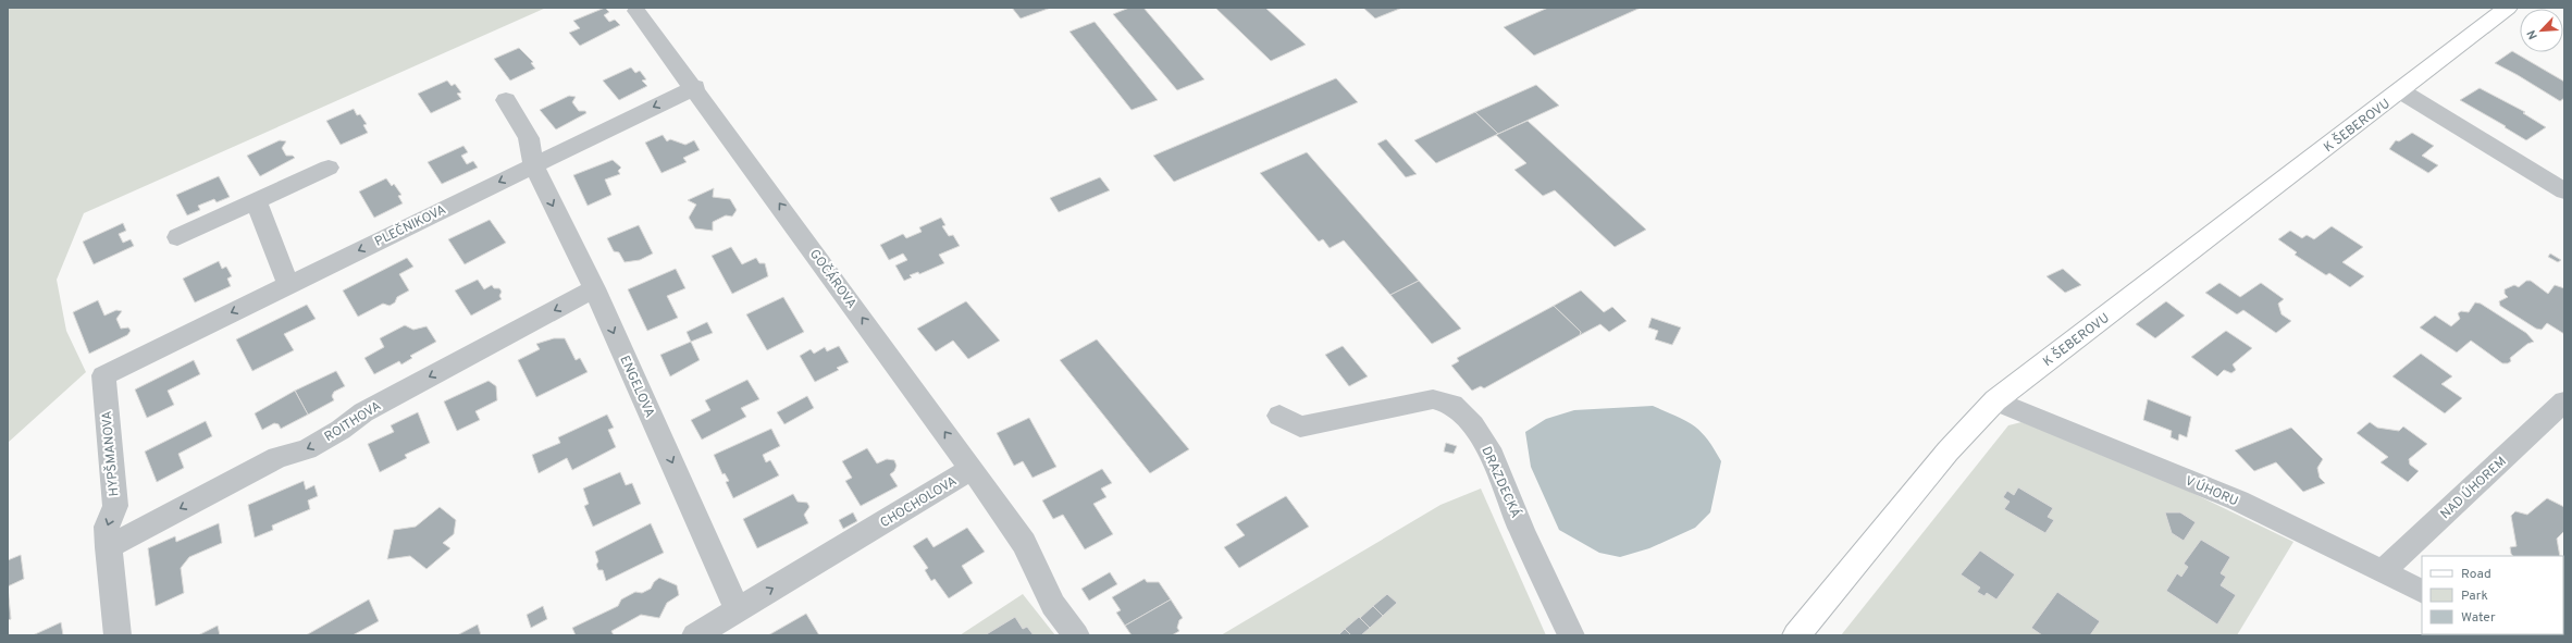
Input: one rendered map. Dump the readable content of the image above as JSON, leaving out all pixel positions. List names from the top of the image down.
{
  "streets": {
    "street": [
      "K ŠEBEROVU",
      "PLEČNIKOVA",
      "GOČÁROVA",
      "ENGELOVA",
      "ROITHOVA",
      "HYPŠMANOVA",
      "DRAZDECKÁ",
      "NAD ÚHOREM",
      "V ÚHORU",
      "CHOCHOLOVA"
    ]
  },
  "crossings": [
    ["K ŠEBEROVU", "V ÚHORU"],
    ["PLEČNIKOVA", "GOČÁROVA"],
    ["PLEČNIKOVA", "ENGELOVA"],
    ["PLEČNIKOVA", "HYPŠMANOVA"],
    ["GOČÁROVA", "CHOCHOLOVA"],
    ["ENGELOVA", "ROITHOVA"],
    ["ENGELOVA", "CHOCHOLOVA"],
    ["ROITHOVA", "HYPŠMANOVA"],
    ["NAD ÚHOREM", "V ÚHORU"]
  ],
  "one_way": [
    "PLEČNIKOVA",
    "GOČÁROVA",
    "ENGELOVA",
    "ROITHOVA",
    "HYPŠMANOVA",
    "CHOCHOLOVA"
  ],
  "legend": ["Road", "Park", "Water"],
  "north": "bottom left"
}
